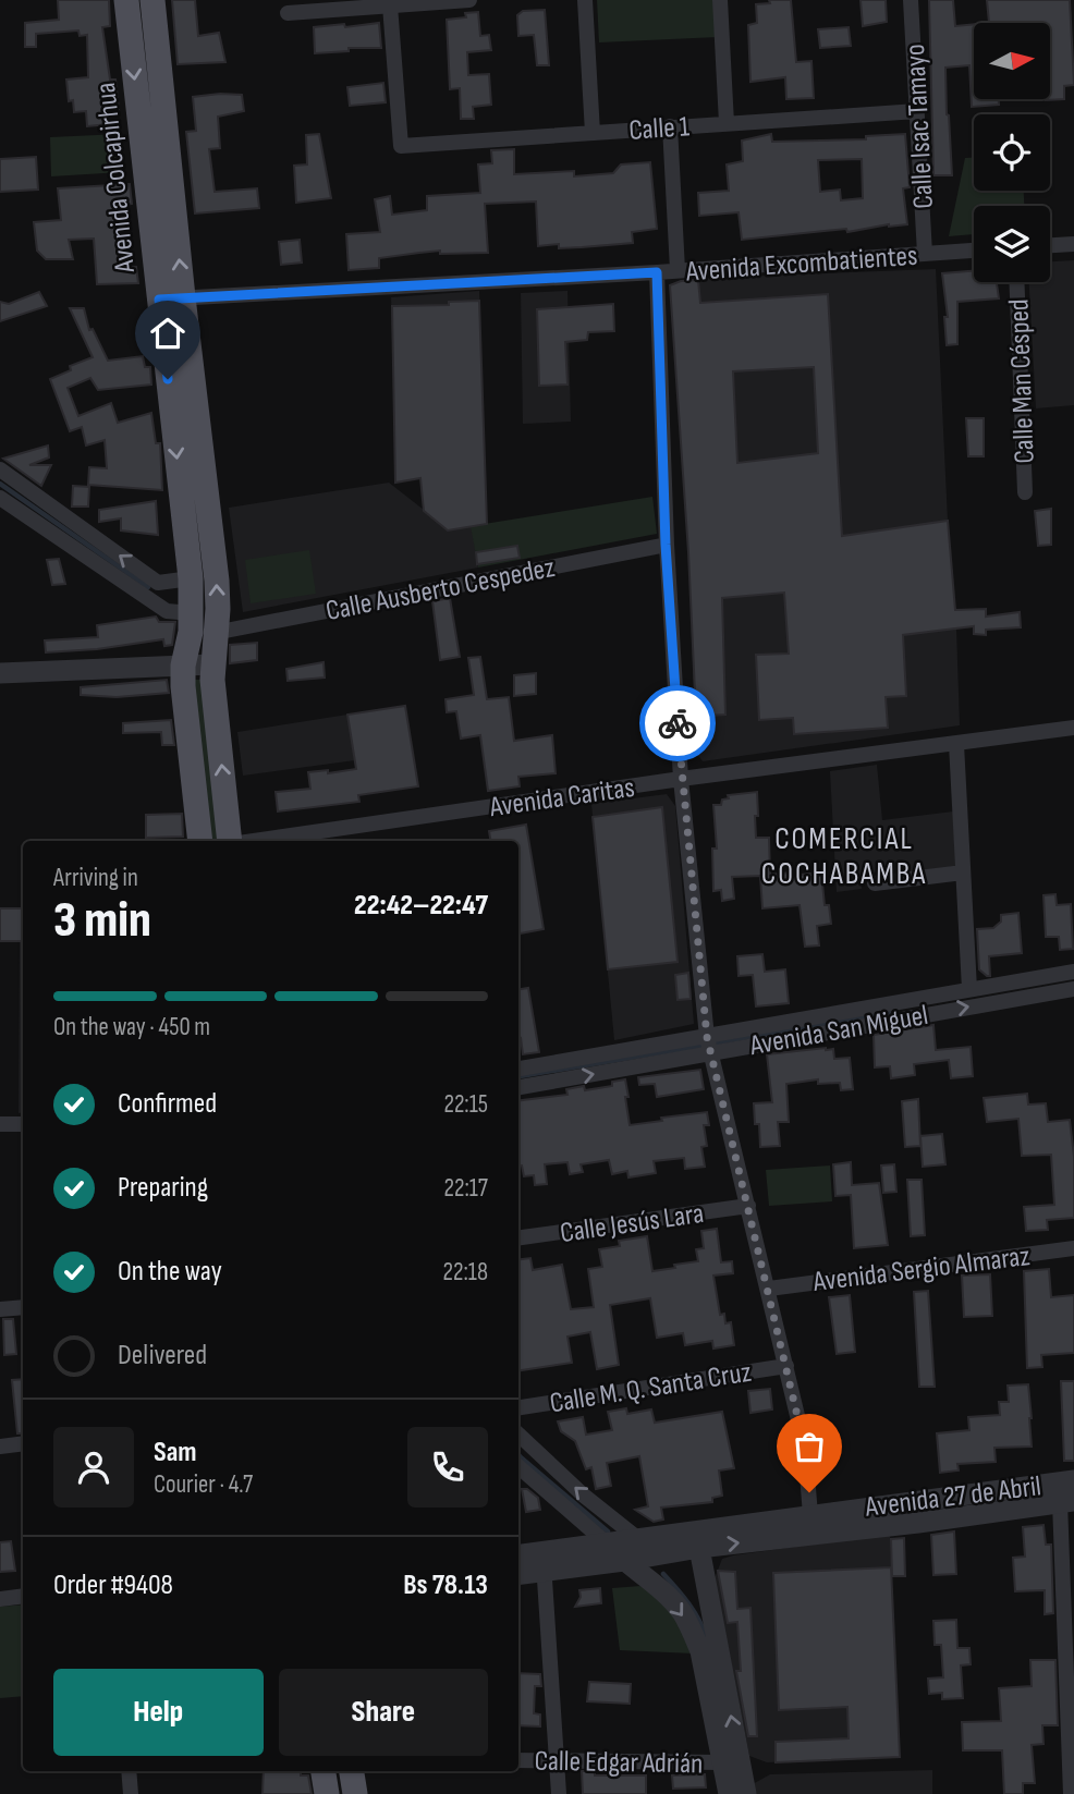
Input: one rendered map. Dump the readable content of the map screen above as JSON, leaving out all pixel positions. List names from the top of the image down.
{
  "streets": {
    "main road": ["Avenida Colcapirhua"],
    "street": [
      "Calle Isac Tamayo",
      "Calle 1",
      "Avenida Excombatientes",
      "Calle Man Césped",
      "Calle Ausberto Cespedez",
      "Avenida Caritas",
      "Avenida San Miguel",
      "Calle Jesús Lara",
      "Avenida Sergio Almaraz",
      "Calle M. Q. Santa Cruz",
      "Avenida 27 de Abril",
      "Calle Edgar Adrián"
    ]
  },
  "crossings": [
    ["Calle Isac Tamayo", "Calle 1"],
    ["Calle Isac Tamayo", "Avenida Excombatientes"],
    ["Avenida Colcapirhua", "Avenida Excombatientes"],
    ["Avenida Colcapirhua", "Calle Ausberto Cespedez"]
  ],
  "districts": ["COMERCIAL COCHABAMBA"],
  "north": "right",
  "page": {
    "heading": ["3 min", "Arriving in", "22:42–22:47"],
    "panel": [
      "Sam",
      "Courier · 4.7",
      "Order #9408",
      "Bs 78.13"
    ],
    "bar": "On the way · 450 m",
    "list": [
      ["Confirmed", "22:15"],
      ["Preparing", "22:17"],
      ["On the way", "22:18"],
      "Delivered"
    ],
    "buttons": ["Help", "Share"]
  }
}
